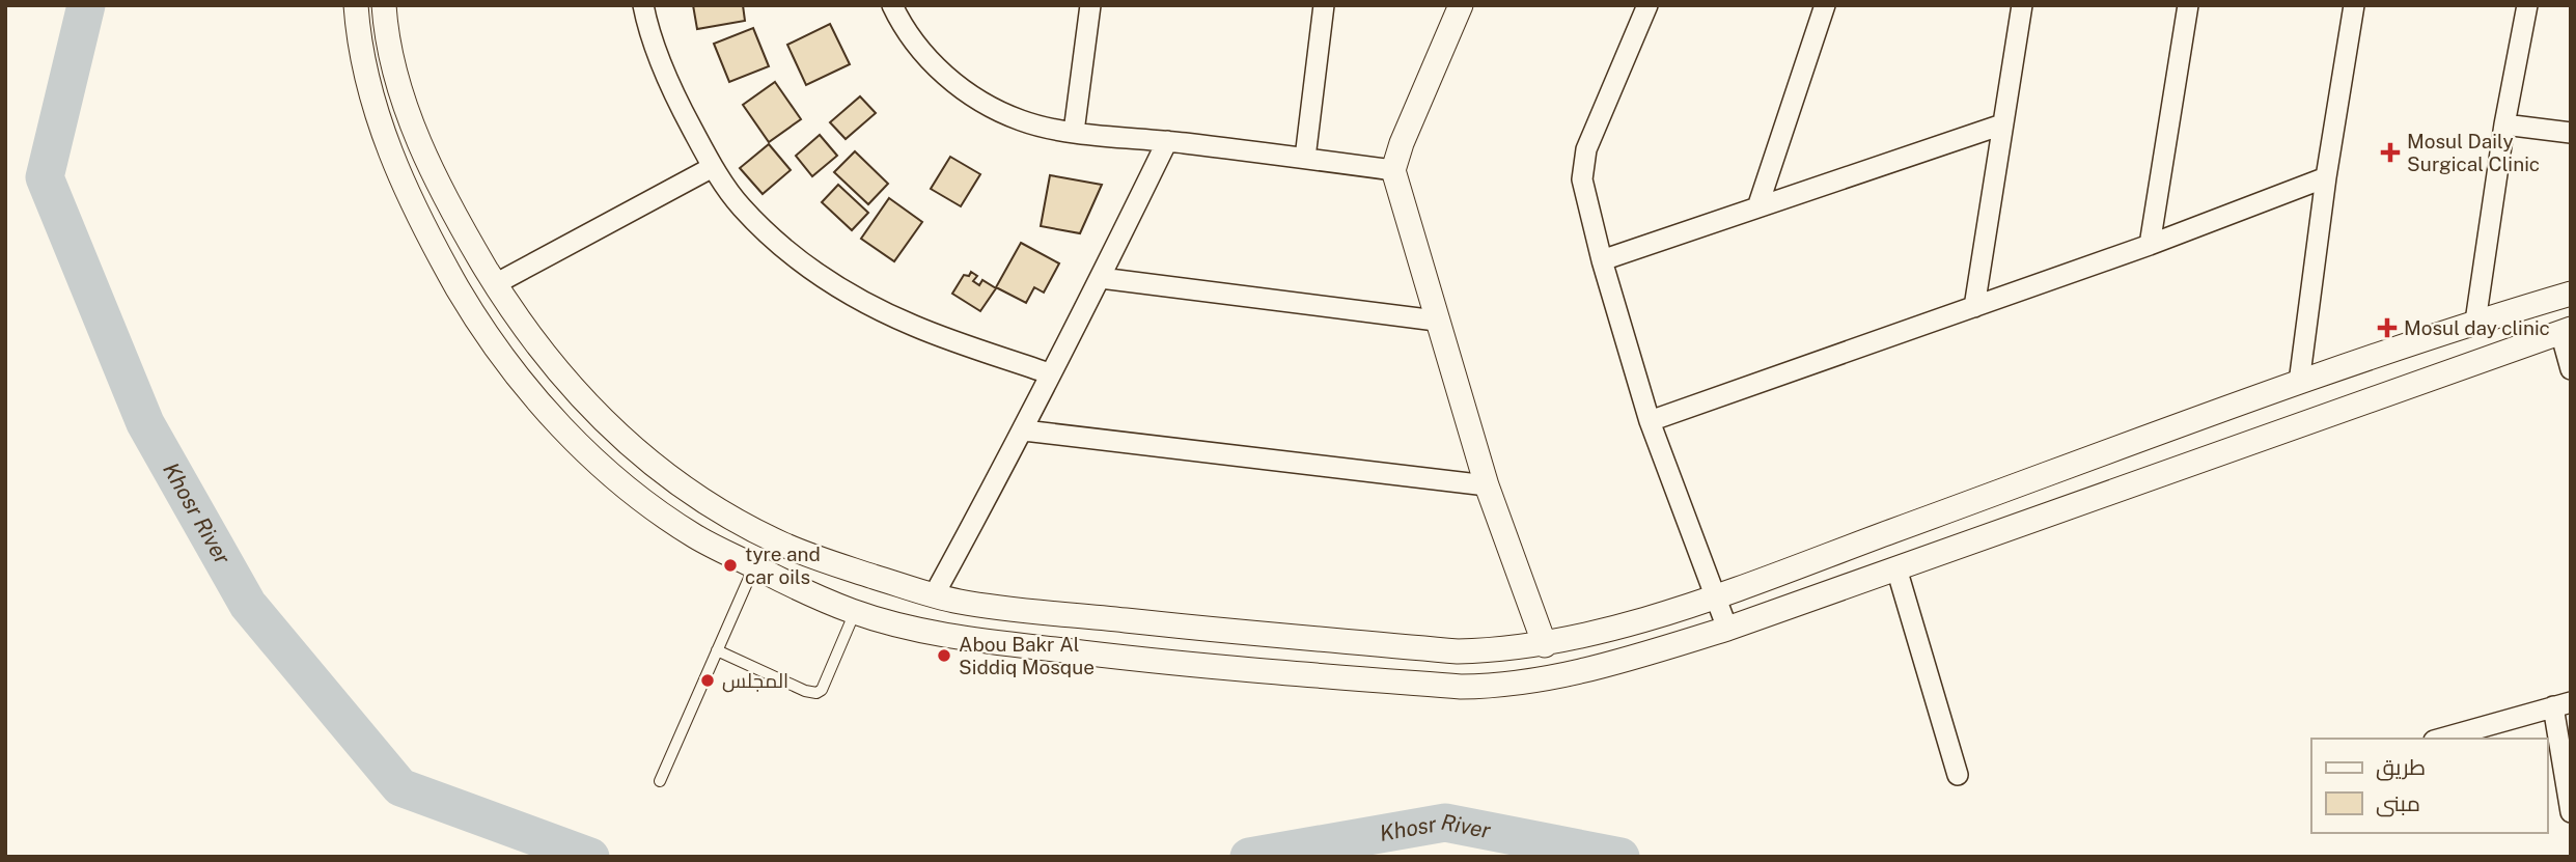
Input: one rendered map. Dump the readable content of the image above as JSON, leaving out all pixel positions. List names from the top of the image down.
{
  "water": ["Khosr River"],
  "places": {
    "health": ["Mosul Daily Surgical Clinic", "Mosul day clinic"],
    "other": ["tyre and car oils", "Abou Bakr Al Siddiq Mosque", "المجلس"]
  },
  "legend": ["طريق", "مبنى"]
}
